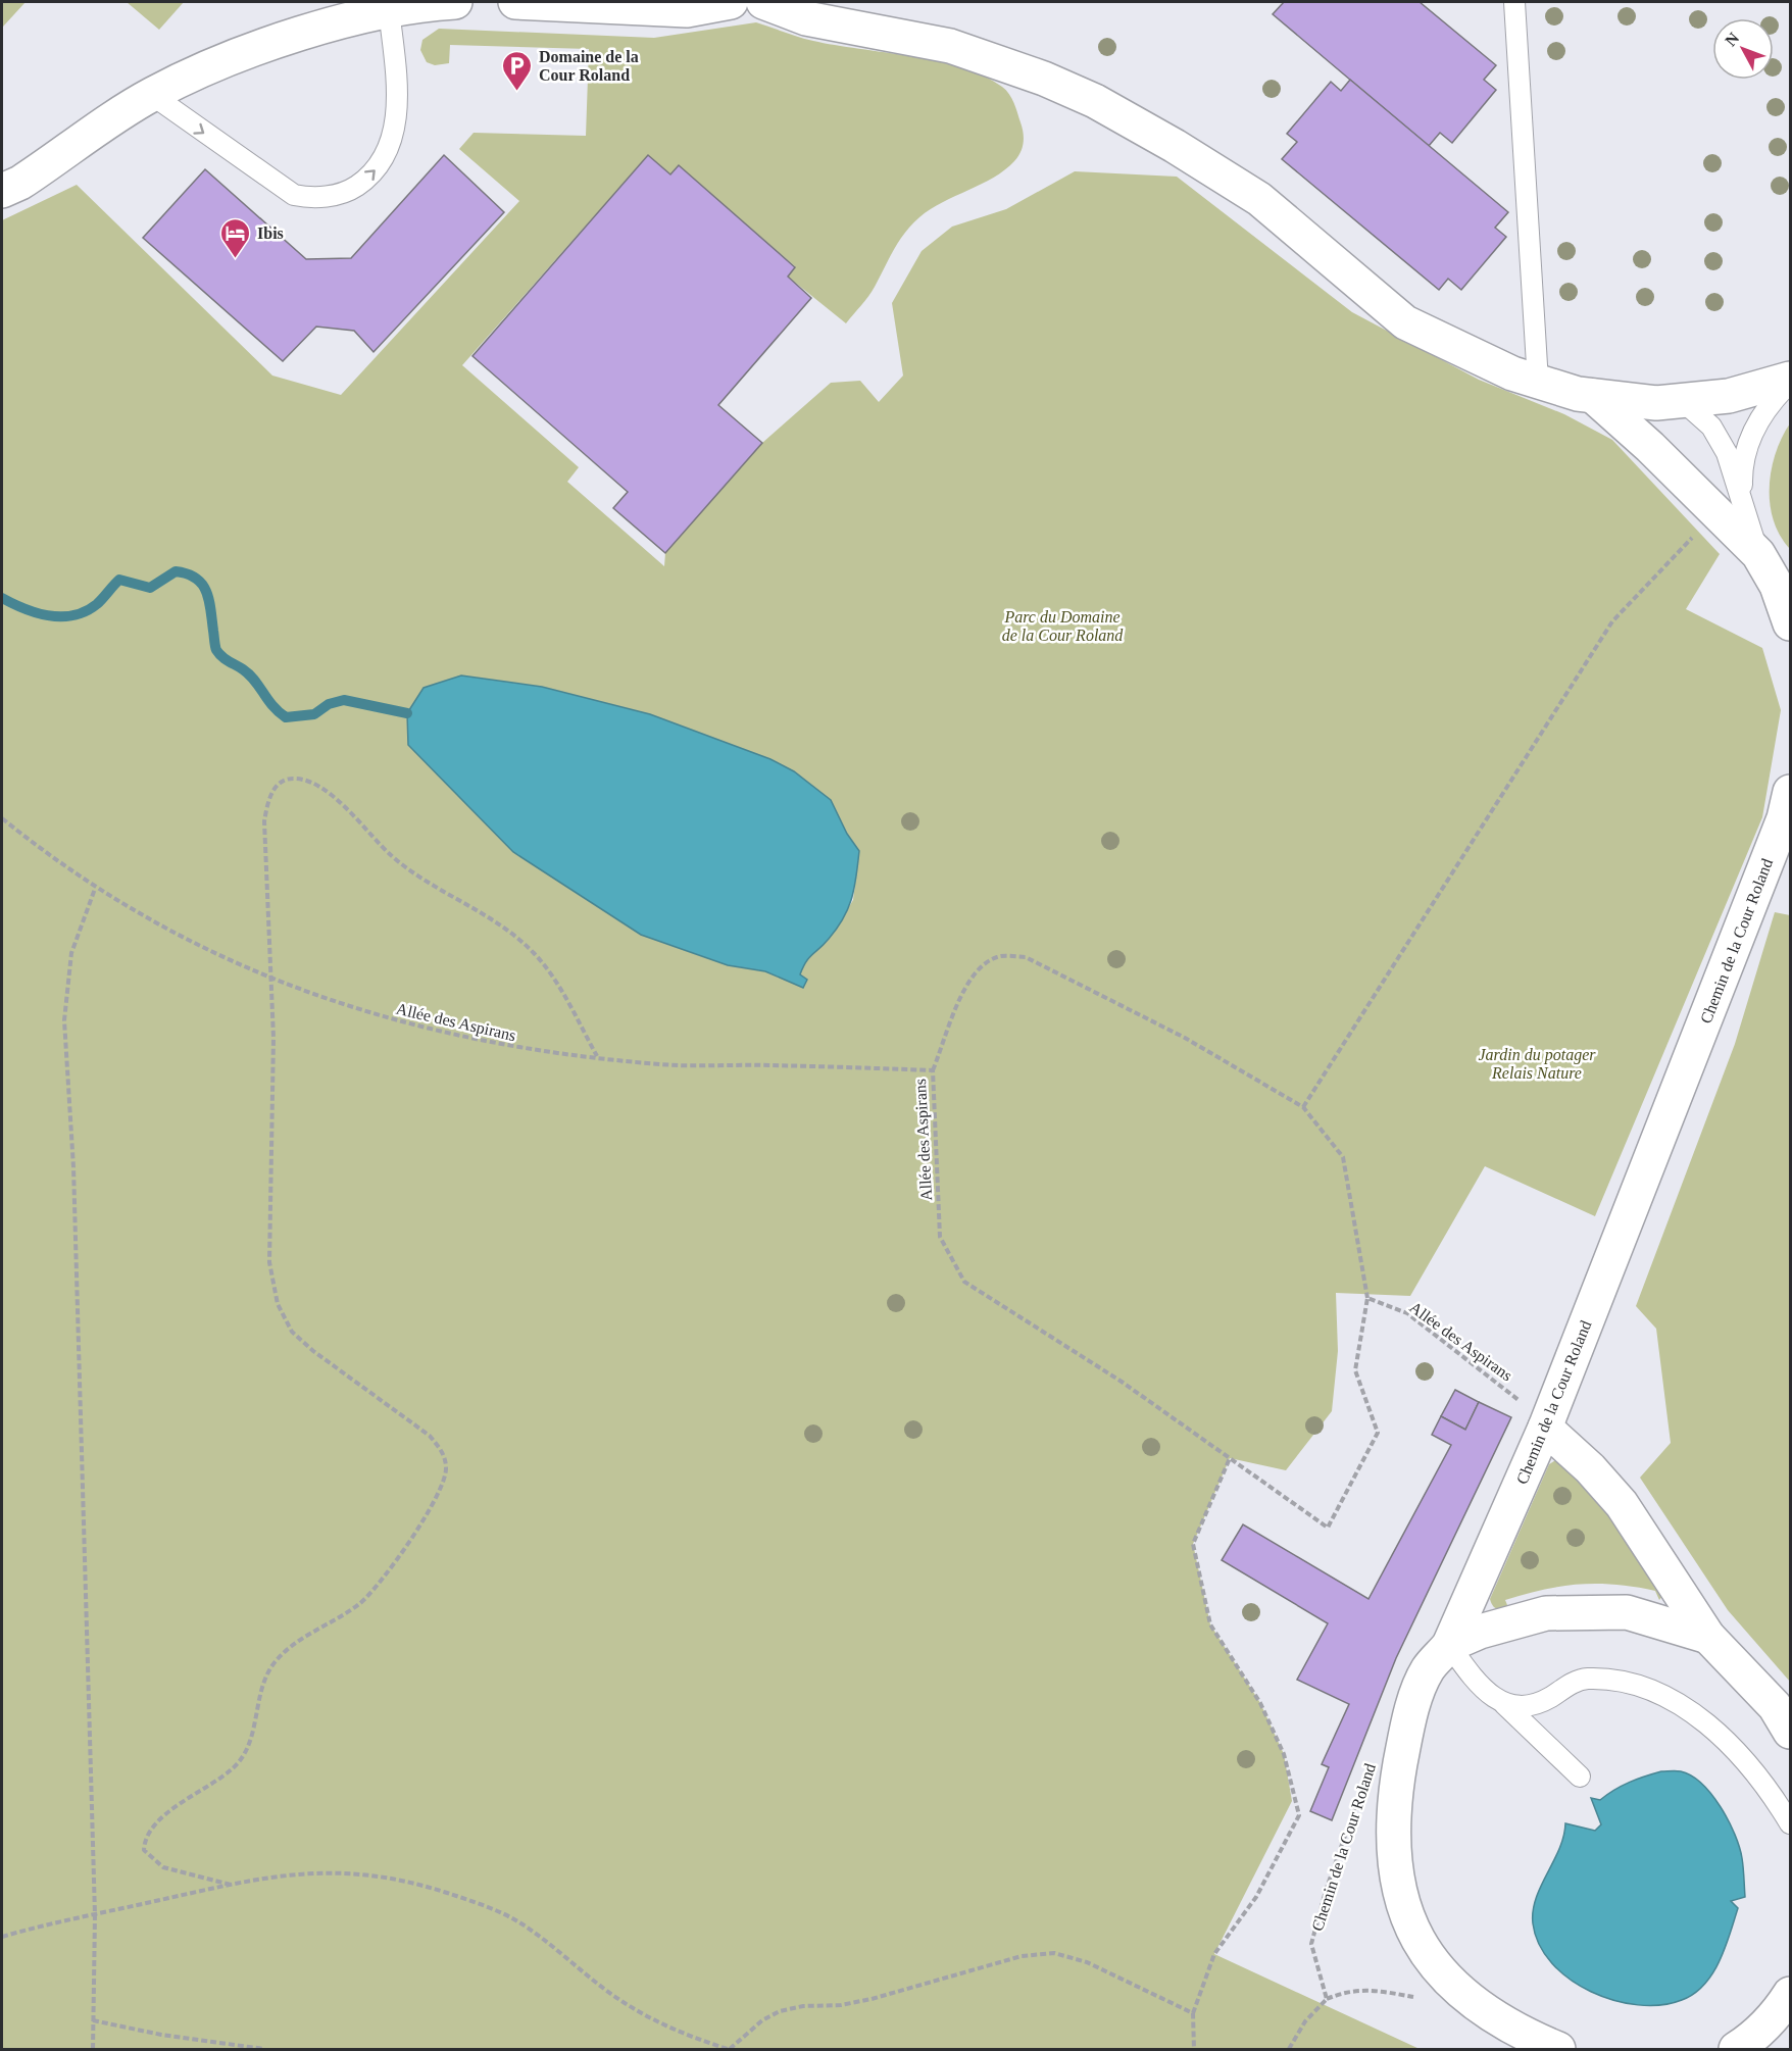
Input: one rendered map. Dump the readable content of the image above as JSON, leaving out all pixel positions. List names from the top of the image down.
{
  "streets": {
    "street": ["Chemin de la Cour Roland"],
    "path": ["Allée des Aspirans"]
  },
  "crossings": [
    ["Chemin de la Cour Roland", "Allée des Aspirans"]
  ],
  "parks": ["Parc du Domaine de la Cour Roland", "Jardin du potager Relais Nature"],
  "places": {
    "parking": ["Domaine de la Cour Roland"],
    "hotel": ["Ibis"]
  },
  "north": "top left"
}
